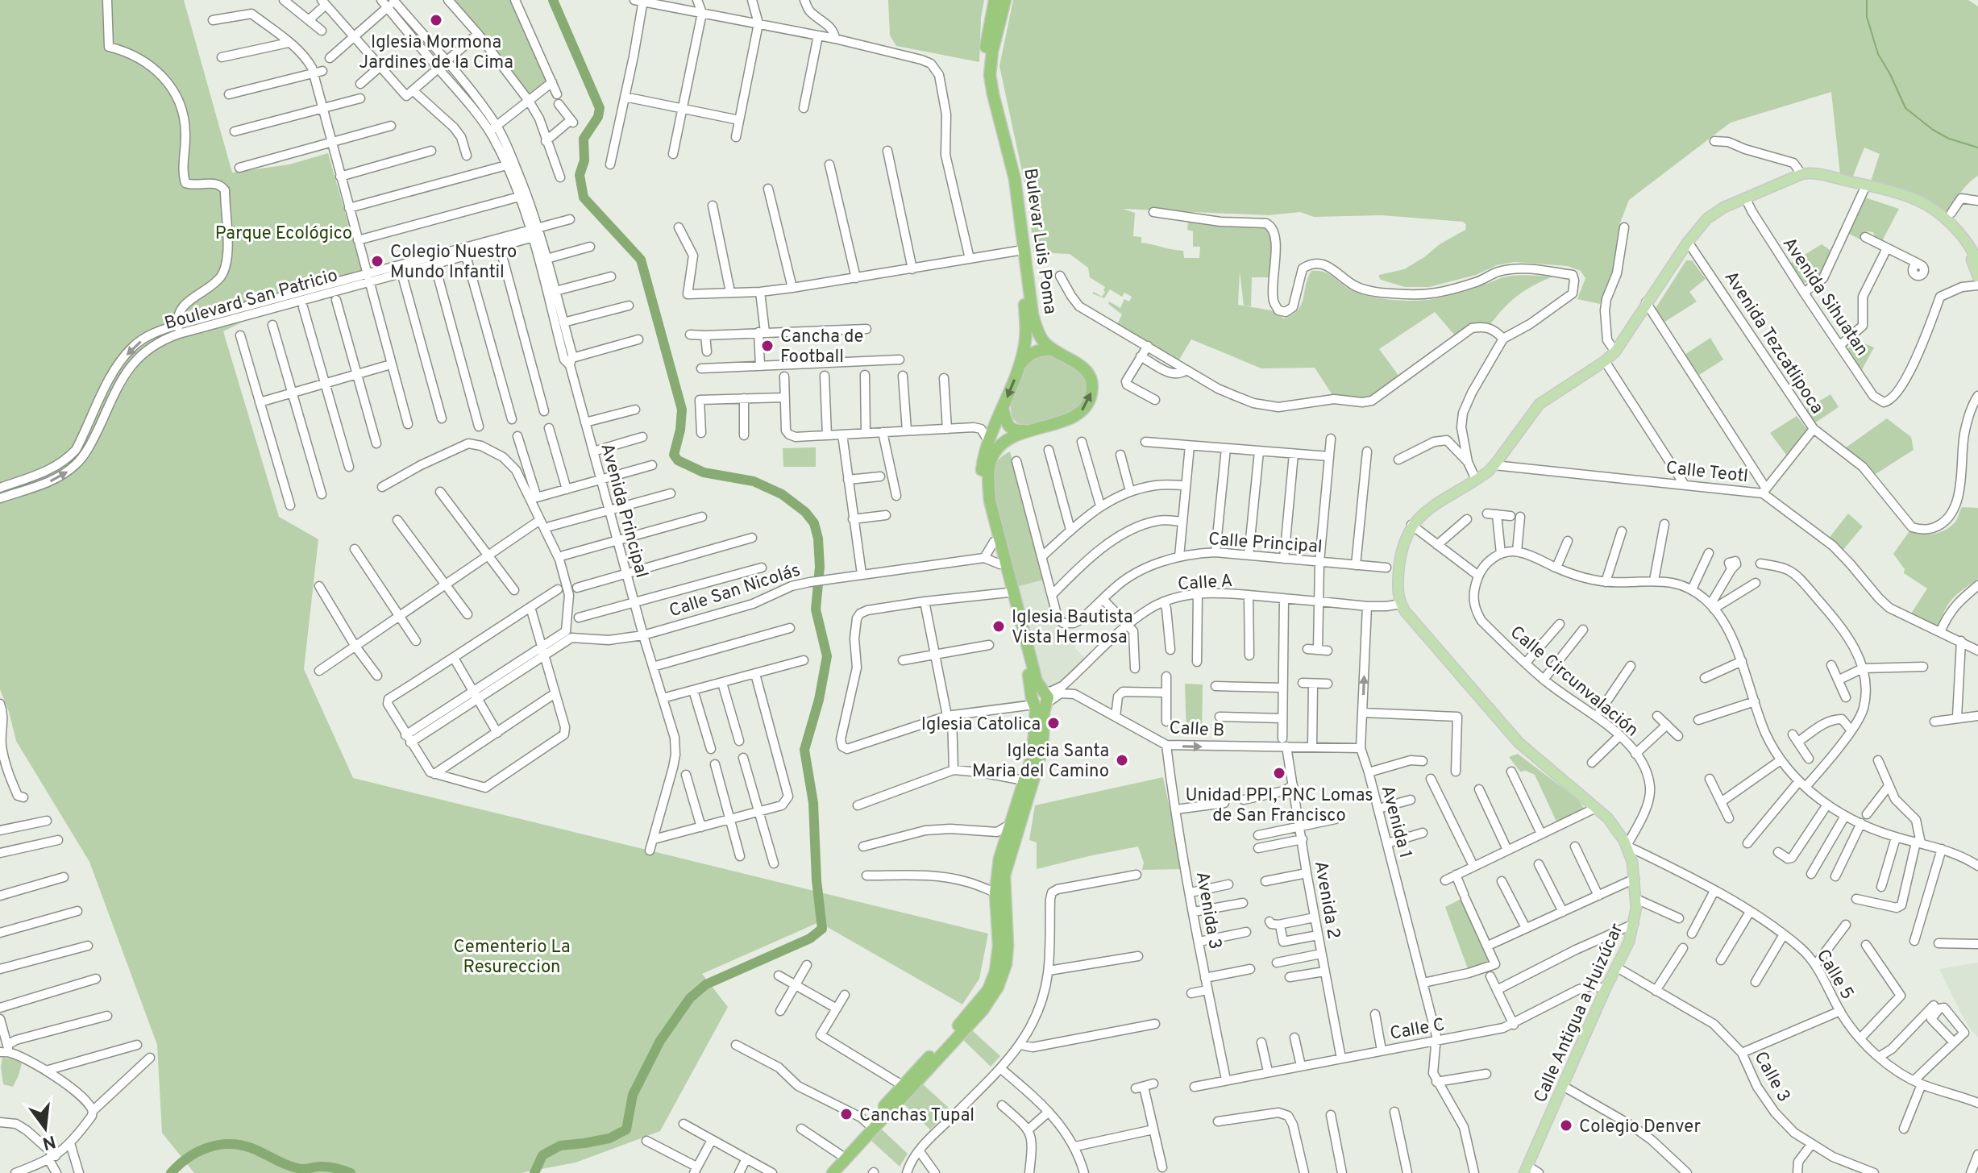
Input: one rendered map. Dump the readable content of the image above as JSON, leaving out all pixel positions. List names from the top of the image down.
{
  "streets": {
    "highway": ["Bulevar Luis Poma"],
    "main road": ["Calle Antigua a Huizúcar"],
    "street": [
      "Avenida Sihuatan",
      "Boulevard San Patricio",
      "Avenida Tezcatlipoca",
      "Calle Teotl",
      "Avenida Principal",
      "Calle Principal",
      "Calle A",
      "Calle San Nicolás",
      "Calle Circunvalación",
      "Calle B",
      "Avenida 1",
      "Avenida 2",
      "Avenida 3",
      "Calle 5",
      "Calle C",
      "Calle 3"
    ]
  },
  "crossings": [
    ["Bulevar Luis Poma", "Calle A"],
    ["Bulevar Luis Poma", "Calle San Nicolás"],
    ["Boulevard San Patricio", "Avenida Principal"],
    ["Avenida Principal", "Calle San Nicolás"],
    ["Calle A", "Avenida 1"],
    ["Calle A", "Avenida 2"],
    ["Calle A", "Calle Antigua a Huizúcar"],
    ["Calle Circunvalación", "Calle 5"],
    ["Calle Circunvalación", "Calle Antigua a Huizúcar"],
    ["Calle B", "Avenida 1"],
    ["Calle B", "Avenida 2"],
    ["Calle B", "Avenida 3"],
    ["Avenida 1", "Calle C"],
    ["Avenida 2", "Calle C"],
    ["Avenida 3", "Calle C"],
    ["Calle 5", "Calle Antigua a Huizúcar"],
    ["Calle Antigua a Huizúcar", "Calle C"],
    ["Calle Antigua a Huizúcar", "Calle 3"]
  ],
  "parks": ["Parque Ecológico", "Cementerio La Resureccion"],
  "places": [
    "Iglesia Mormona Jardines de la Cima",
    "Colegio Nuestro Mundo Infantil",
    "Cancha de Football",
    "Iglesia Bautista Vista Hermosa",
    "Iglesia Catolica",
    "Iglecia Santa Maria del Camino",
    "Unidad PPI, PNC Lomas de San Francisco",
    "Canchas Tupal",
    "Colegio Denver"
  ],
  "north": "bottom"
}
